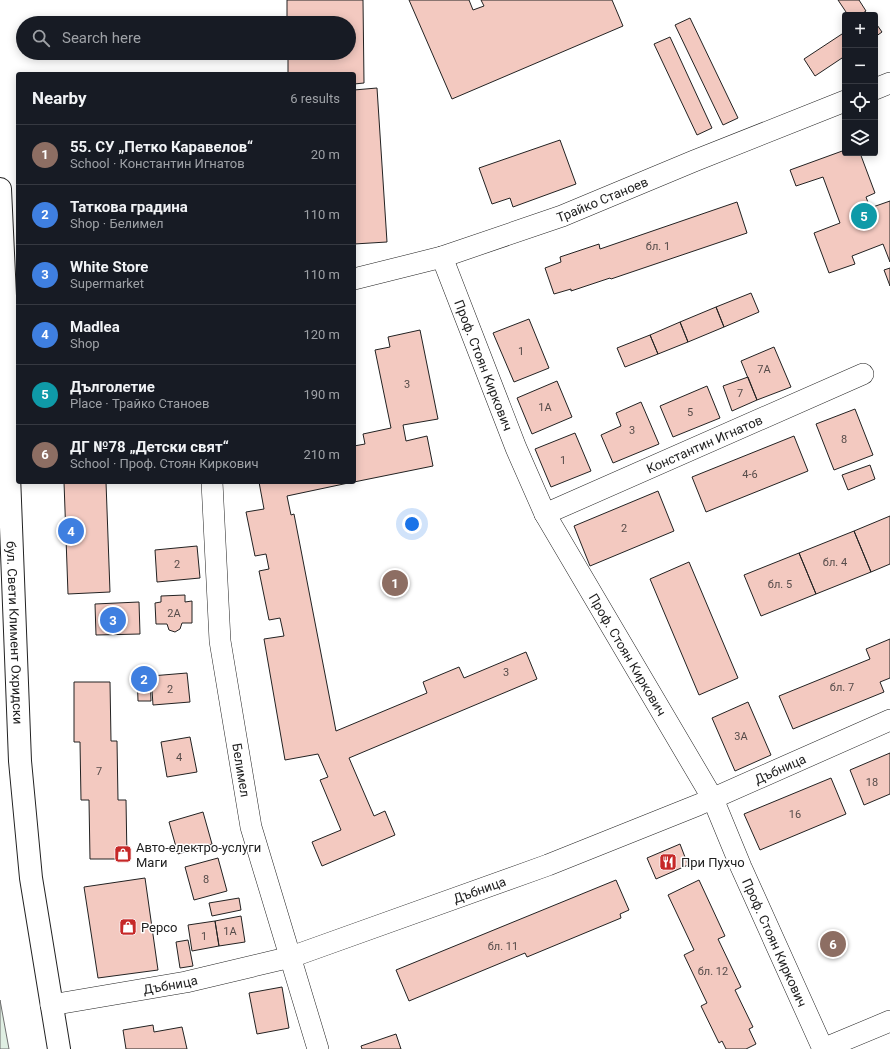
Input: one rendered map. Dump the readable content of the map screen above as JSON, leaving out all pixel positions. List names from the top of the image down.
{
  "streets": {
    "main road": ["бул. Свети Климент Охридски"],
    "street": [
      "Трайко Станоев",
      "Проф. Стоян Киркович",
      "Константин Игнатов",
      "Дъбница",
      "Белимел"
    ]
  },
  "crossings": [
    ["Трайко Станоев", "Проф. Стоян Киркович"],
    ["Проф. Стоян Киркович", "Константин Игнатов"],
    ["Проф. Стоян Киркович", "Дъбница"],
    ["бул. Свети Климент Охридски", "Дъбница"],
    ["Дъбница", "Белимел"]
  ],
  "places": {
    "shop": ["Авто-електро-услуги Маги", "Pepco"],
    "restaurant": ["При Пухчо"]
  },
  "house_numbers": [
    "бл. 1",
    "1",
    "7А",
    "3",
    "7",
    "1А",
    "5",
    "3",
    "8",
    "1",
    "4-6",
    "2",
    "бл. 4",
    "2",
    "бл. 5",
    "2А",
    "3",
    "бл. 7",
    "2",
    "3А",
    "4",
    "7",
    "18",
    "16",
    "8",
    "1А",
    "1",
    "бл. 11",
    "бл. 12"
  ],
  "page": {
    "map_buttons": ["+", "−"],
    "search": "Search here",
    "heading": ["Nearby", "6 results"],
    "list": [
      {
        "mark": "1",
        "name": "55. СУ „Петко Каравелов“",
        "note": "School · Константин Игнатов",
        "value": "20 m"
      },
      {
        "mark": "2",
        "name": "Таткова градина",
        "note": "Shop · Белимел",
        "value": "110 m"
      },
      {
        "mark": "3",
        "name": "White Store",
        "note": "Supermarket",
        "value": "110 m"
      },
      {
        "mark": "4",
        "name": "Madlea",
        "note": "Shop",
        "value": "120 m"
      },
      {
        "mark": "5",
        "name": "Дълголетие",
        "note": "Place · Трайко Станоев",
        "value": "190 m"
      },
      {
        "mark": "6",
        "name": "ДГ №78 „Детски свят“",
        "note": "School · Проф. Стоян Киркович",
        "value": "210 m"
      }
    ],
    "pins": [
      "5",
      "4",
      "1",
      "3",
      "2",
      "6"
    ]
  }
}
